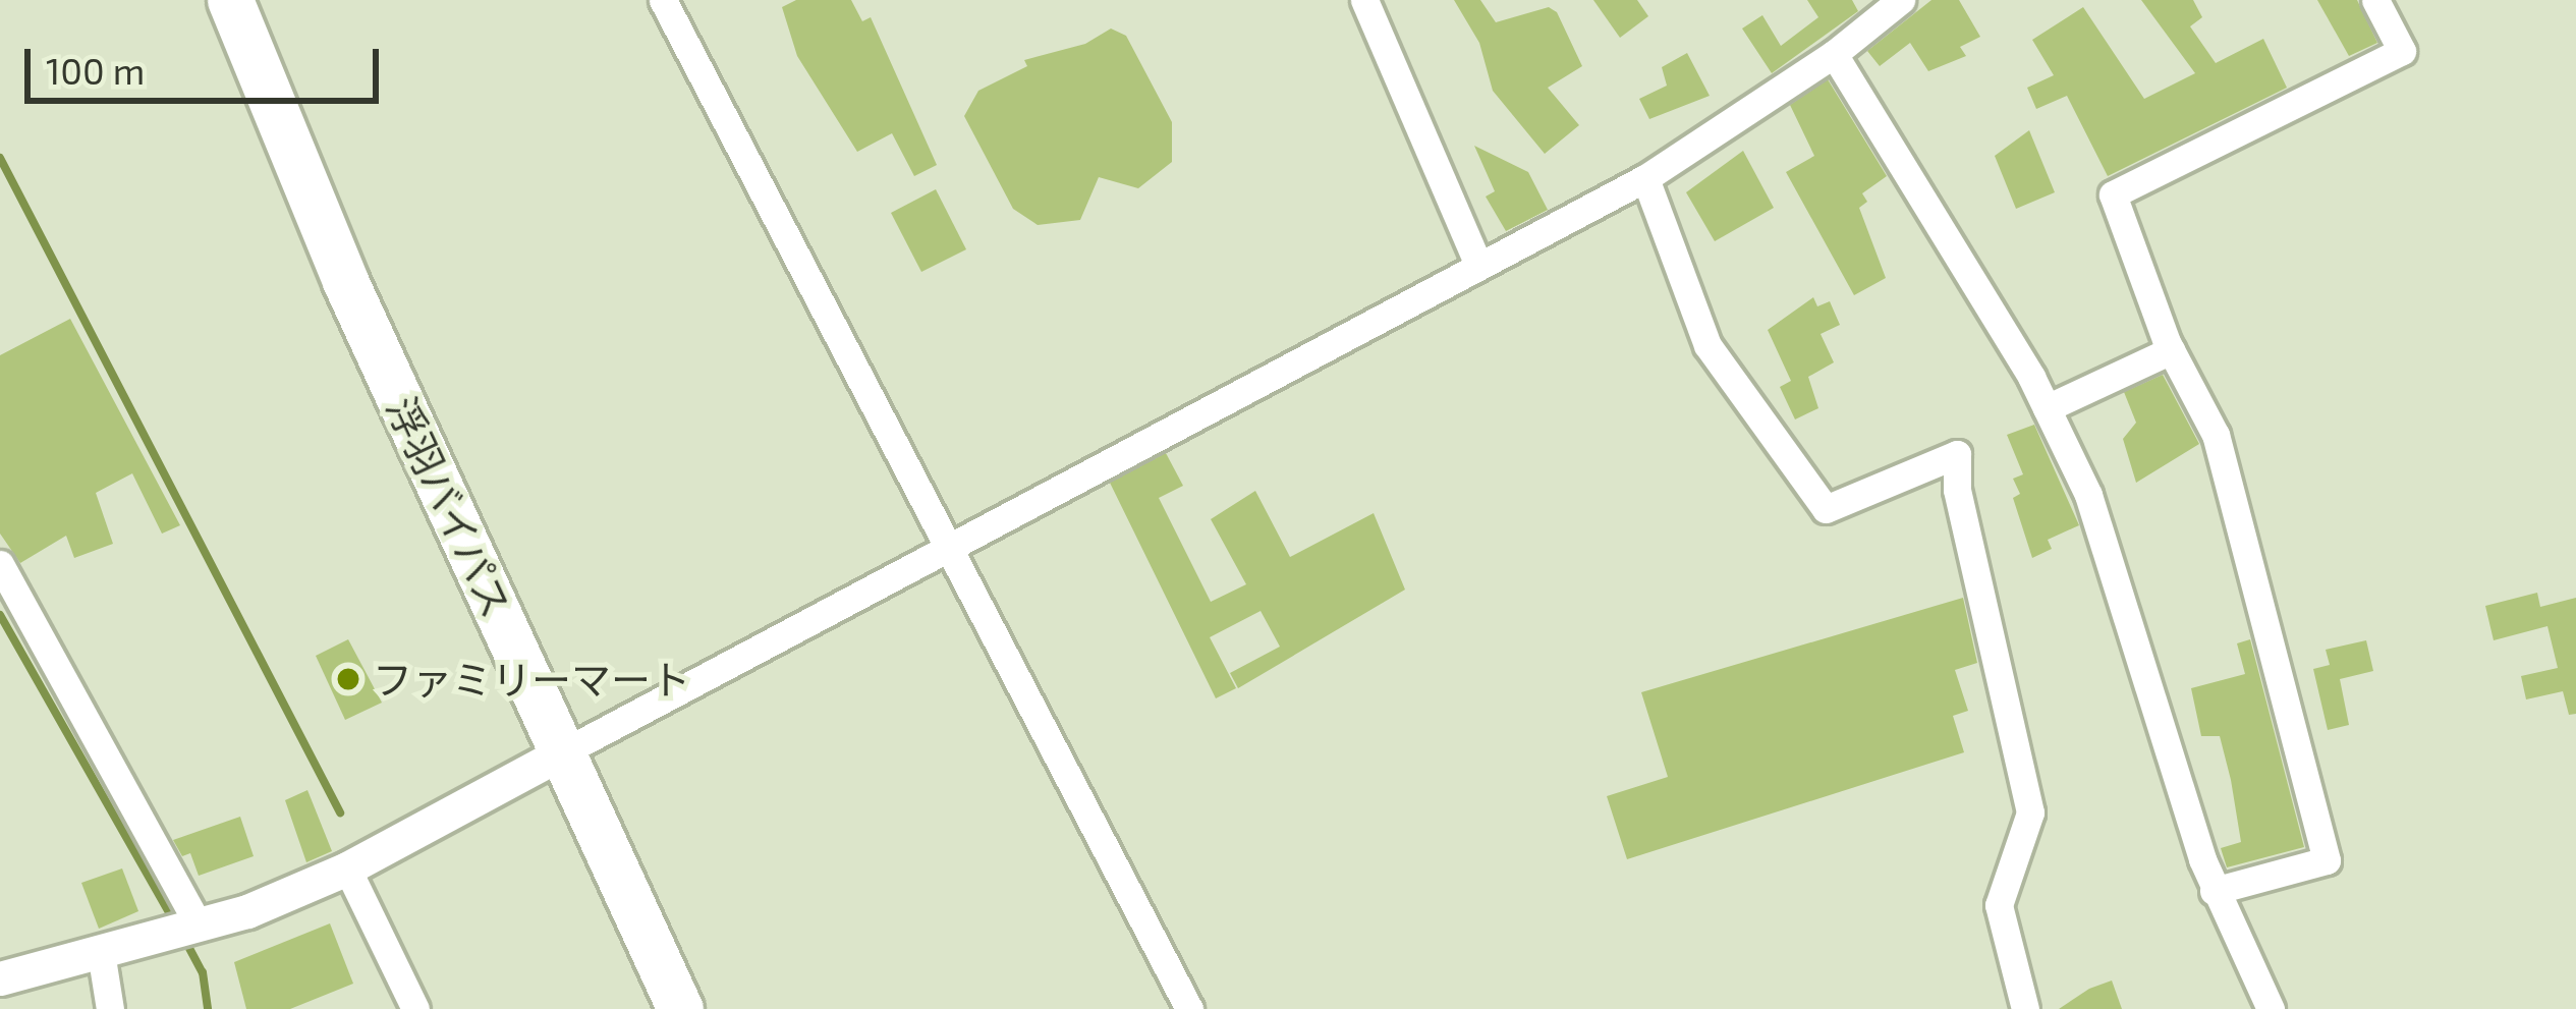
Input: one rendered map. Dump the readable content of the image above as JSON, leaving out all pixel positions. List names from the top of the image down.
{
  "streets": {
    "highway": ["浮羽バイパス"]
  },
  "places": ["ファミリーマート"],
  "scale_bar": "100 m"
}
